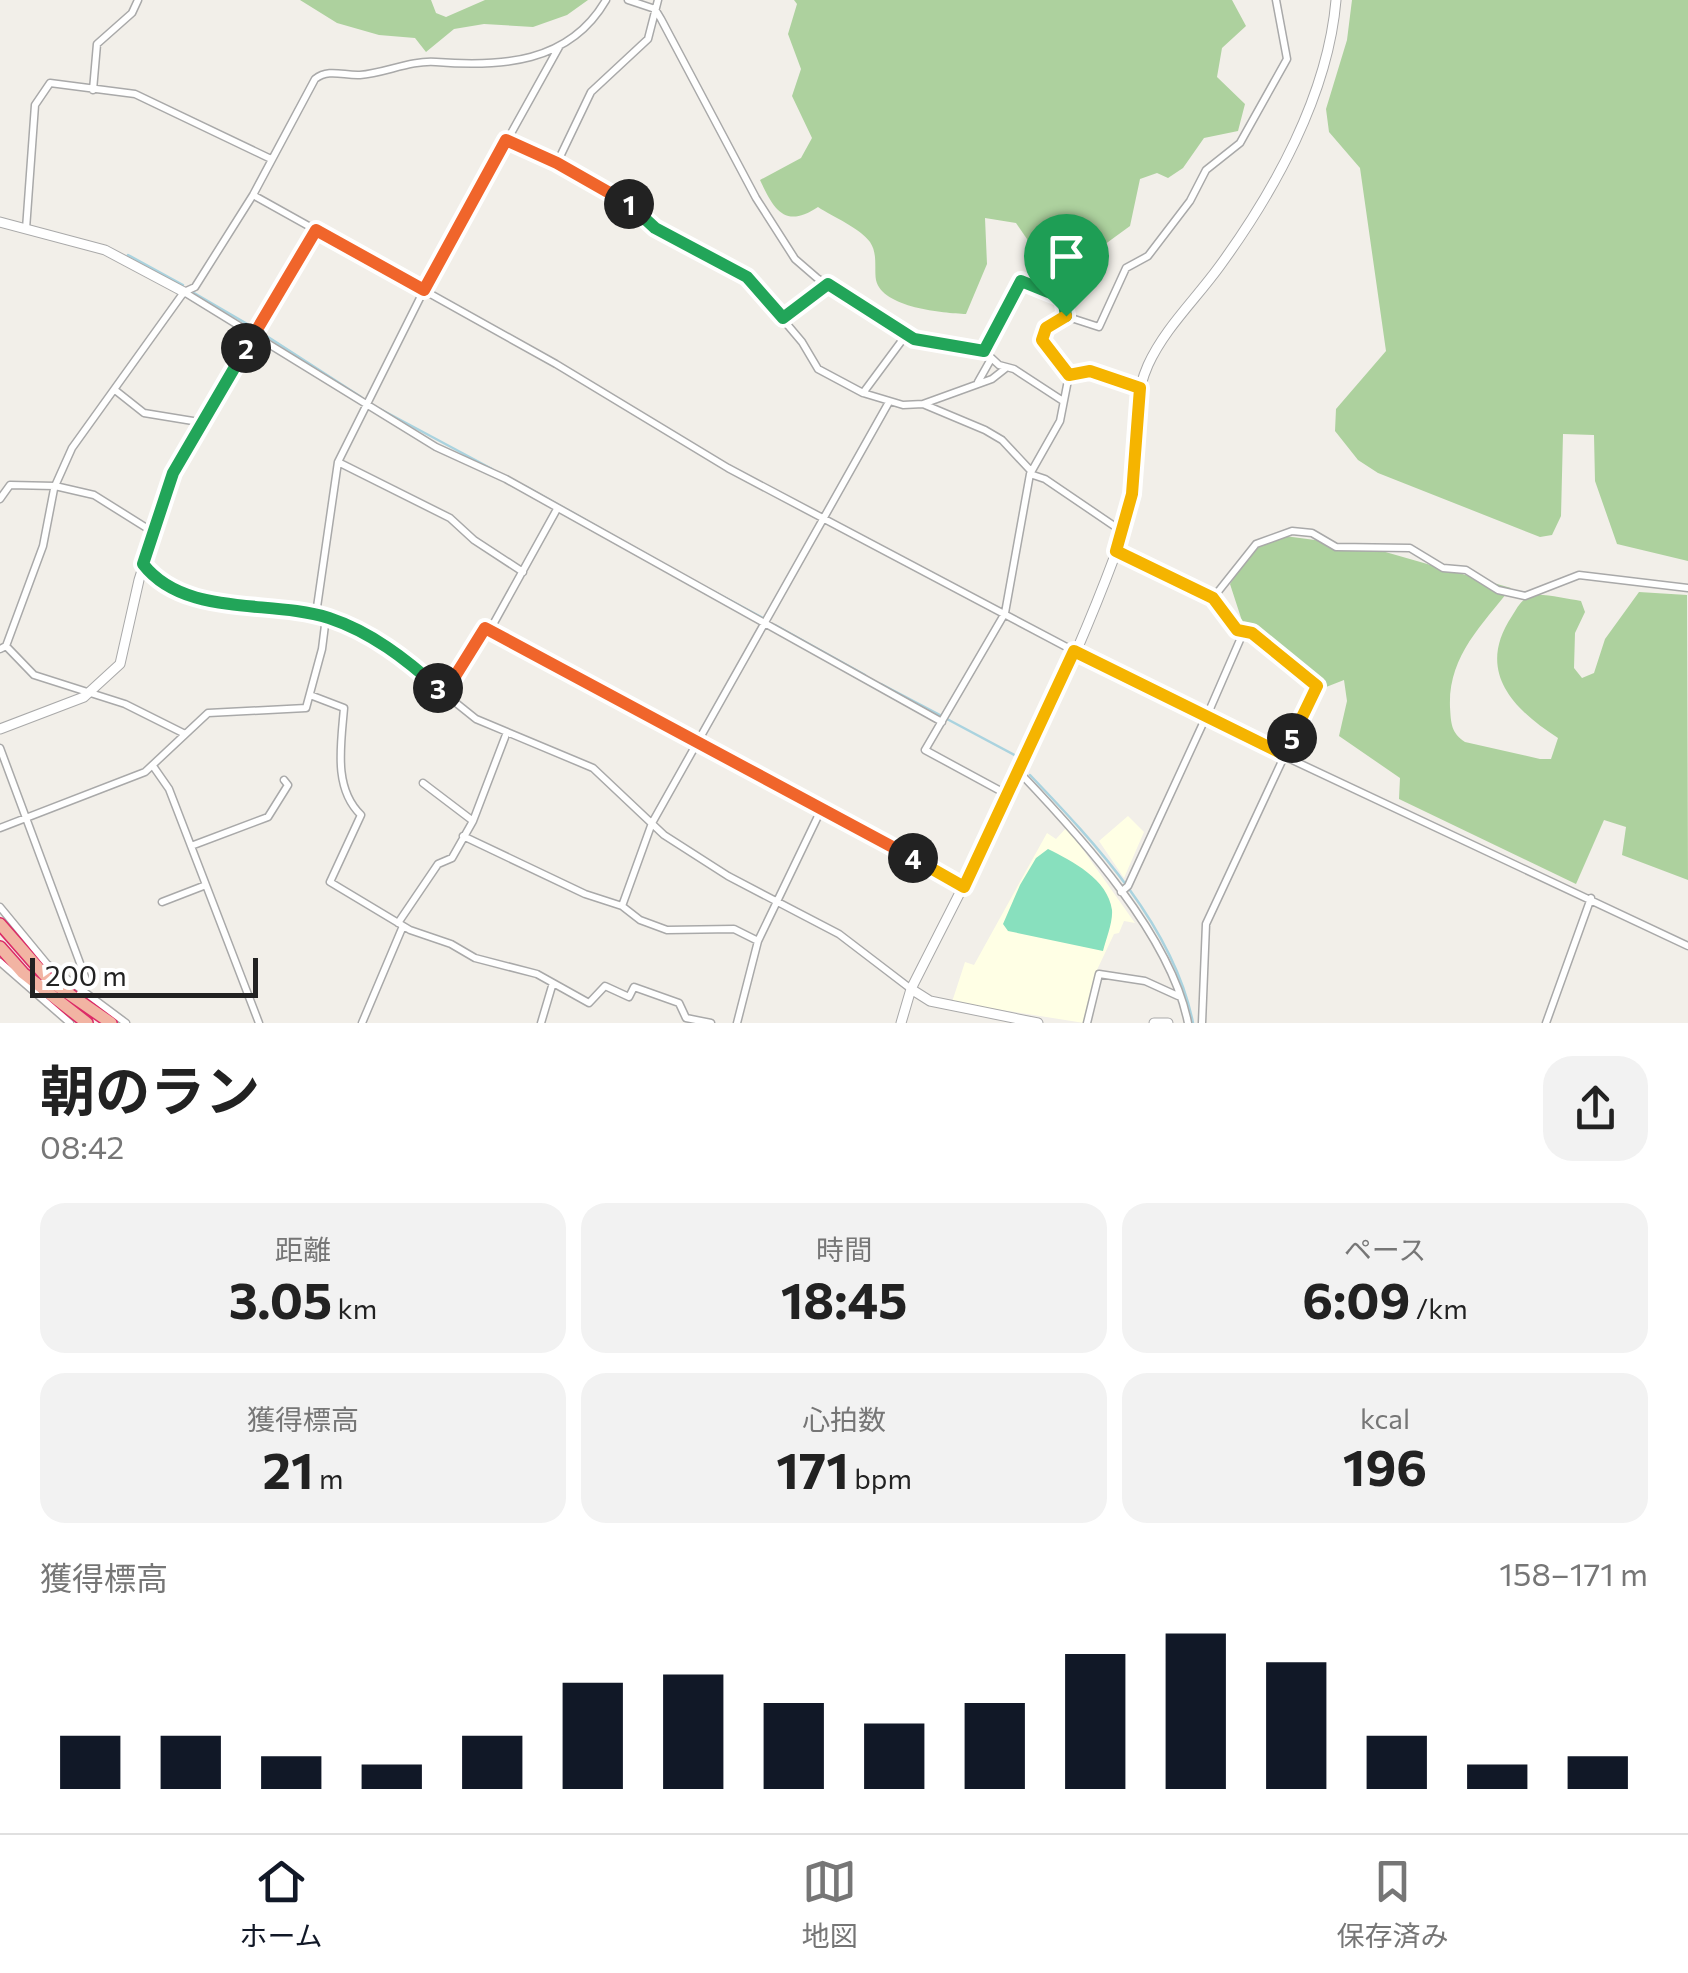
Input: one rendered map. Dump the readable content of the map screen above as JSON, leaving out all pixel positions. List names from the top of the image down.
{
  "scale_bar": "200 m",
  "page": {
    "pins": [
      "1",
      "2",
      "3",
      "5",
      "4"
    ],
    "scale": "200 m",
    "heading": ["朝のラン", "08:42"],
    "stats": [
      ["距離", "3.05 km"],
      ["時間", "18:45"],
      ["ペース", "6:09 /km"],
      ["獲得標高", "21 m"],
      ["心拍数", "171 bpm"],
      ["kcal", "196"]
    ],
    "chart": ["獲得標高", "158–171 m"],
    "tabs": ["ホーム", "地図", "保存済み"]
  }
}
